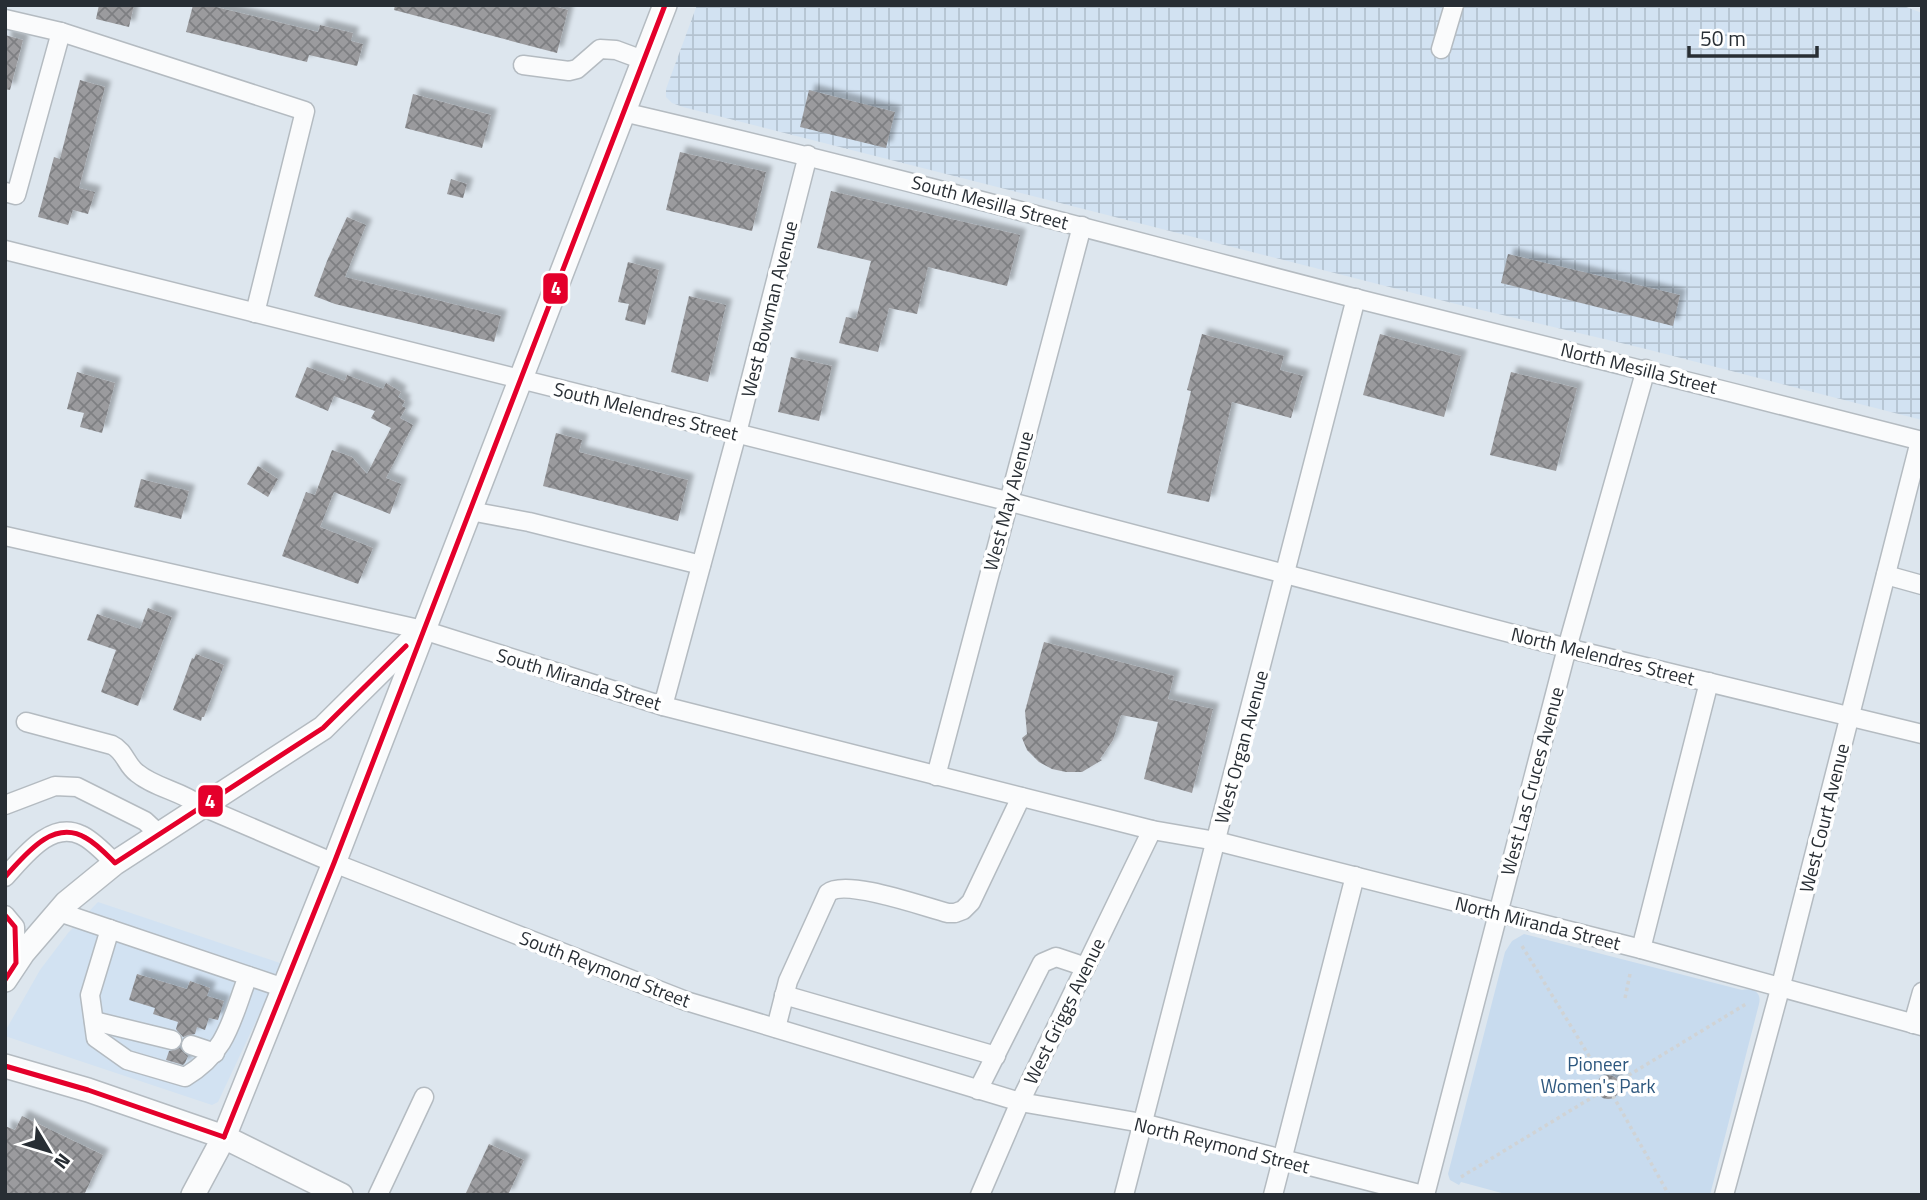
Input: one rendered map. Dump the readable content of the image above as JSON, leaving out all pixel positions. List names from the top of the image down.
{
  "streets": {
    "street": [
      "South Mesilla Street",
      "West Bowman Avenue",
      "North Mesilla Street",
      "South Melendres Street",
      "West May Avenue",
      "North Melendres Street",
      "South Miranda Street",
      "West Organ Avenue",
      "West Las Cruces Avenue",
      "West Court Avenue",
      "North Miranda Street",
      "South Reymond Street",
      "West Griggs Avenue",
      "North Reymond Street"
    ]
  },
  "crossings": [
    ["South Mesilla Street", "West Bowman Avenue"],
    ["South Mesilla Street", "North Mesilla Street"],
    ["South Mesilla Street", "West May Avenue"],
    ["South Mesilla Street", "West Organ Avenue"],
    ["West Bowman Avenue", "South Melendres Street"],
    ["West Bowman Avenue", "South Miranda Street"],
    ["North Mesilla Street", "West Organ Avenue"],
    ["North Mesilla Street", "West Las Cruces Avenue"],
    ["North Mesilla Street", "West Court Avenue"],
    ["South Melendres Street", "West May Avenue"],
    ["South Melendres Street", "North Melendres Street"],
    ["South Melendres Street", "West Organ Avenue"],
    ["West May Avenue", "South Miranda Street"],
    ["North Melendres Street", "West Organ Avenue"],
    ["North Melendres Street", "West Las Cruces Avenue"],
    ["North Melendres Street", "West Court Avenue"],
    ["South Miranda Street", "North Miranda Street"],
    ["South Miranda Street", "West Griggs Avenue"],
    ["West Organ Avenue", "North Miranda Street"],
    ["West Organ Avenue", "North Reymond Street"],
    ["West Las Cruces Avenue", "North Miranda Street"],
    ["West Las Cruces Avenue", "North Reymond Street"],
    ["West Court Avenue", "North Miranda Street"],
    ["North Miranda Street", "West Griggs Avenue"],
    ["South Reymond Street", "West Griggs Avenue"],
    ["South Reymond Street", "North Reymond Street"],
    ["West Griggs Avenue", "North Reymond Street"]
  ],
  "parks": ["Pioneer Women's Park"],
  "lines": ["transit line 4"],
  "scale_bar": "50 m",
  "north": "bottom right"
}
